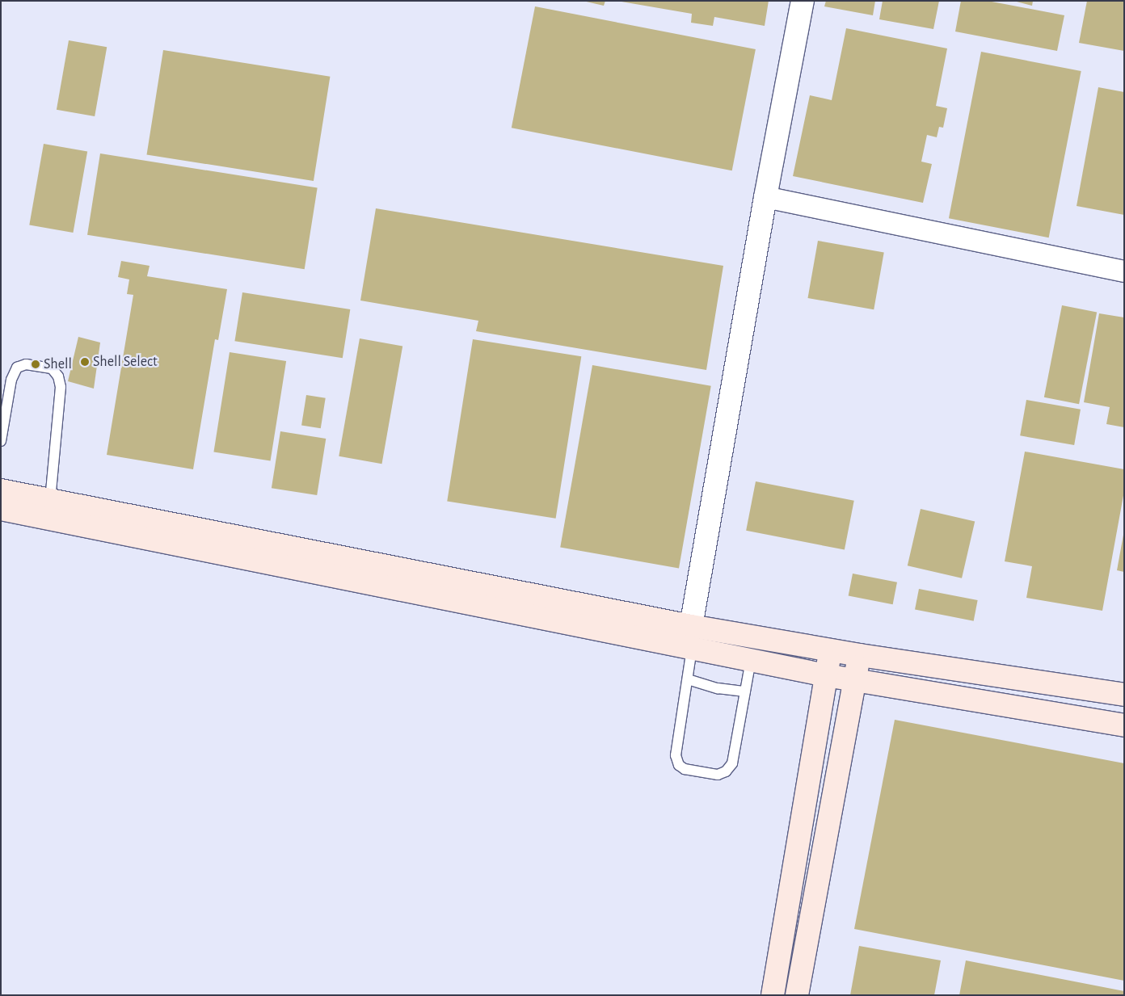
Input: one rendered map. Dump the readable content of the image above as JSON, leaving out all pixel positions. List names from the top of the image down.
{
  "places": ["Shell Select", "Shell"]
}
